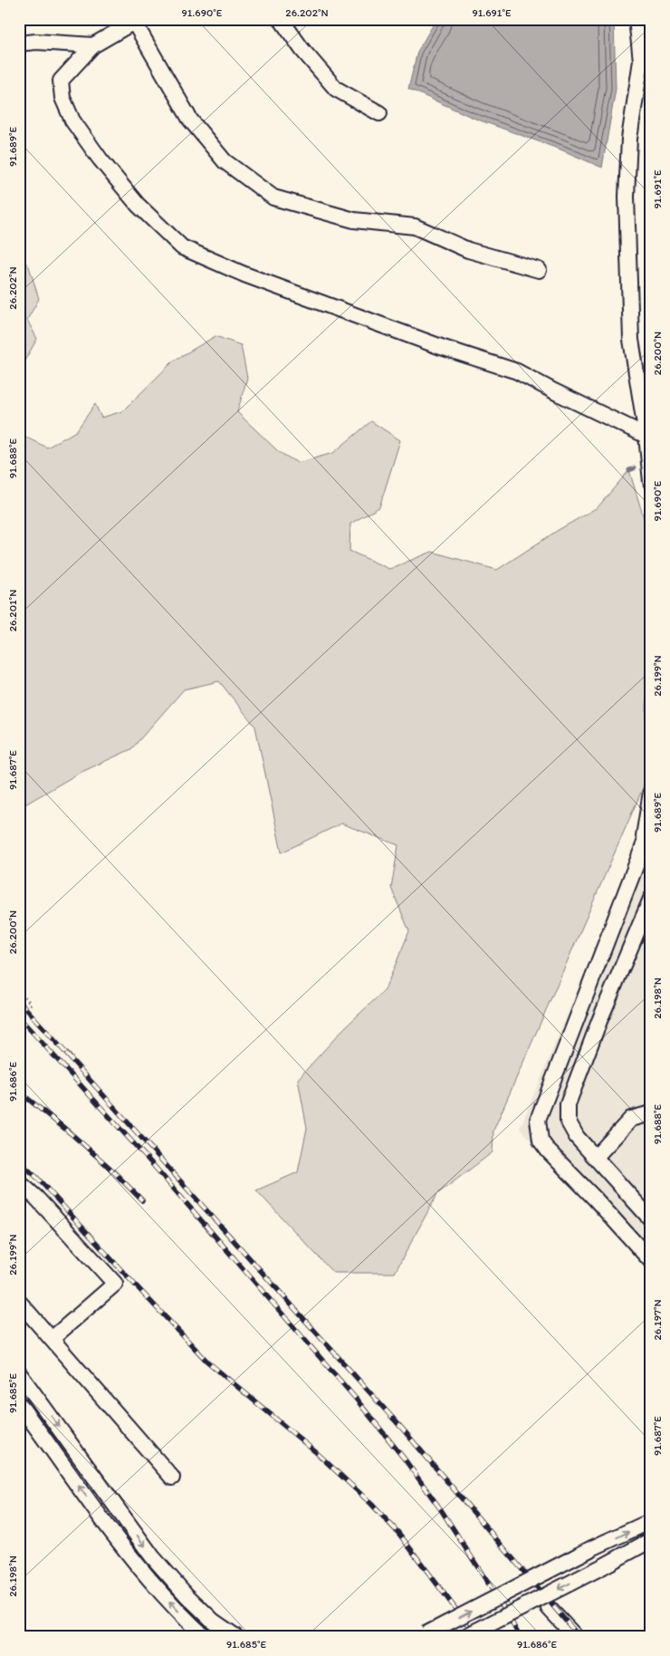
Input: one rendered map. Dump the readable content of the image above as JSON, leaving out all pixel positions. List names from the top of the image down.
{
  "coordinates": [
    "91.690°E",
    "26.202°N",
    "91.691°E",
    "91.689°E",
    "26.200°N",
    "91.688°E",
    "26.201°N",
    "26.199°N",
    "91.687°E",
    "26.198°N",
    "91.686°E",
    "26.197°N",
    "91.685°E"
  ]
}
